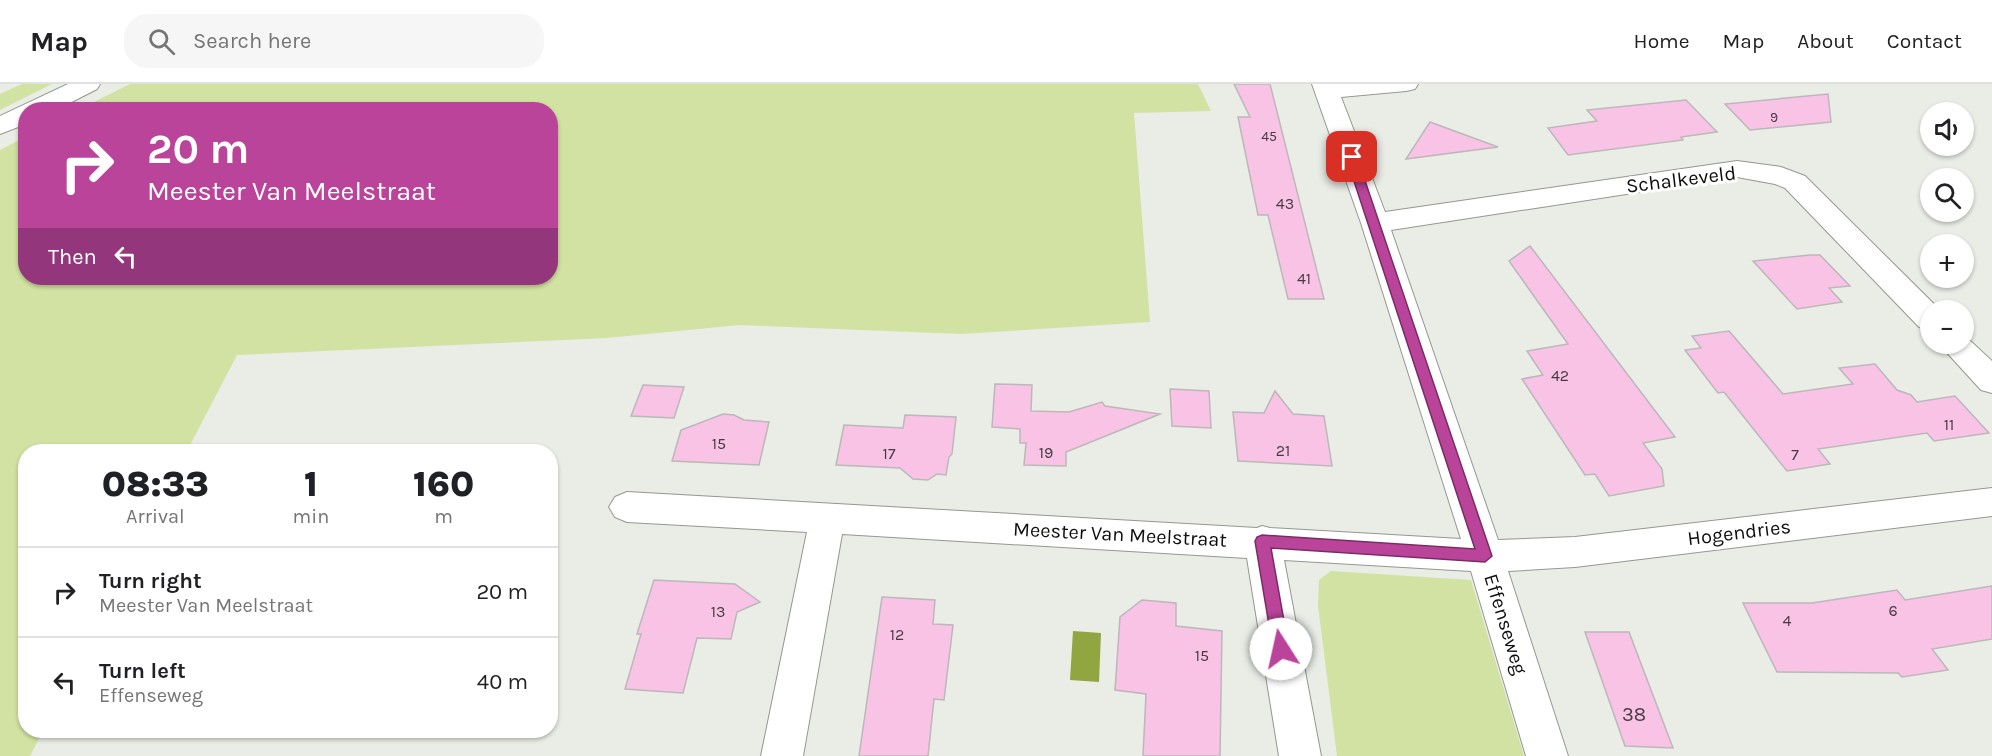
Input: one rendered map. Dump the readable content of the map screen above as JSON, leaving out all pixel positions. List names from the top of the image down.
{
  "streets": {
    "main road": [
      "Schalkeveld",
      "Hogendries",
      "Meester Van Meelstraat",
      "Effenseweg"
    ]
  },
  "crossings": [
    ["Schalkeveld", "Effenseweg"],
    ["Hogendries", "Meester Van Meelstraat"],
    ["Hogendries", "Effenseweg"],
    ["Meester Van Meelstraat", "Effenseweg"]
  ],
  "house_numbers": [
    "9",
    "45",
    "43",
    "41",
    "42",
    "11",
    "15",
    "21",
    "19",
    "17",
    "7",
    "6",
    "13",
    "4",
    "12",
    "15",
    "38"
  ],
  "page": {
    "header": "Map",
    "search": "Search here",
    "nav": [
      "Home",
      "Map",
      "About",
      "Contact"
    ],
    "map_buttons": ["+", "−"],
    "turn": ["20 m", "Meester Van Meelstraat"],
    "then": "Then",
    "eta": [
      "08:33",
      "Arrival",
      "1",
      "min",
      "160",
      "m"
    ],
    "list": [
      {
        "name": "Turn right",
        "note": "Meester Van Meelstraat",
        "value": "20 m"
      },
      {
        "name": "Turn left",
        "note": "Effenseweg",
        "value": "40 m"
      }
    ]
  }
}
